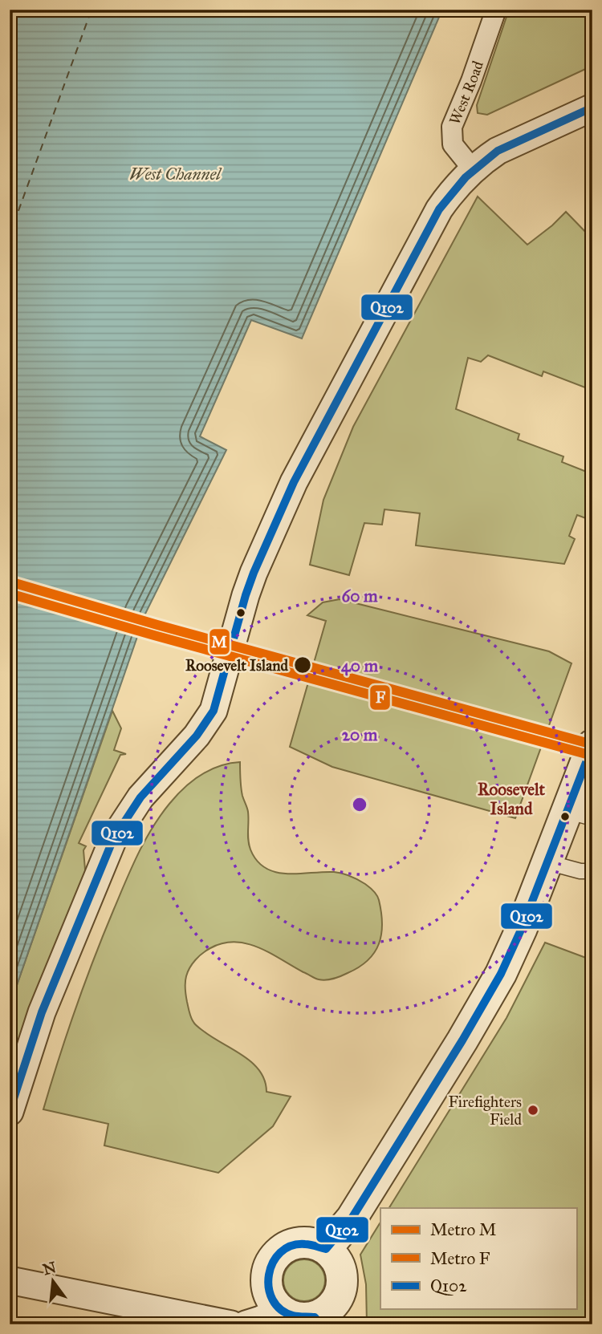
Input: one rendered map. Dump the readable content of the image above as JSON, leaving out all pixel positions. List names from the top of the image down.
{
  "streets": {
    "street": ["West Road"]
  },
  "districts": ["Roosevelt Island"],
  "water": ["West Channel"],
  "places": ["Roosevelt Island", "Firefighters Field"],
  "lines": ["transit line Q102", "metro line M", "metro line F"],
  "legend": ["Metro M", "Metro F", "Q102"],
  "north": "top",
  "rings": ["60 m", "40 m", "20 m"]
}
